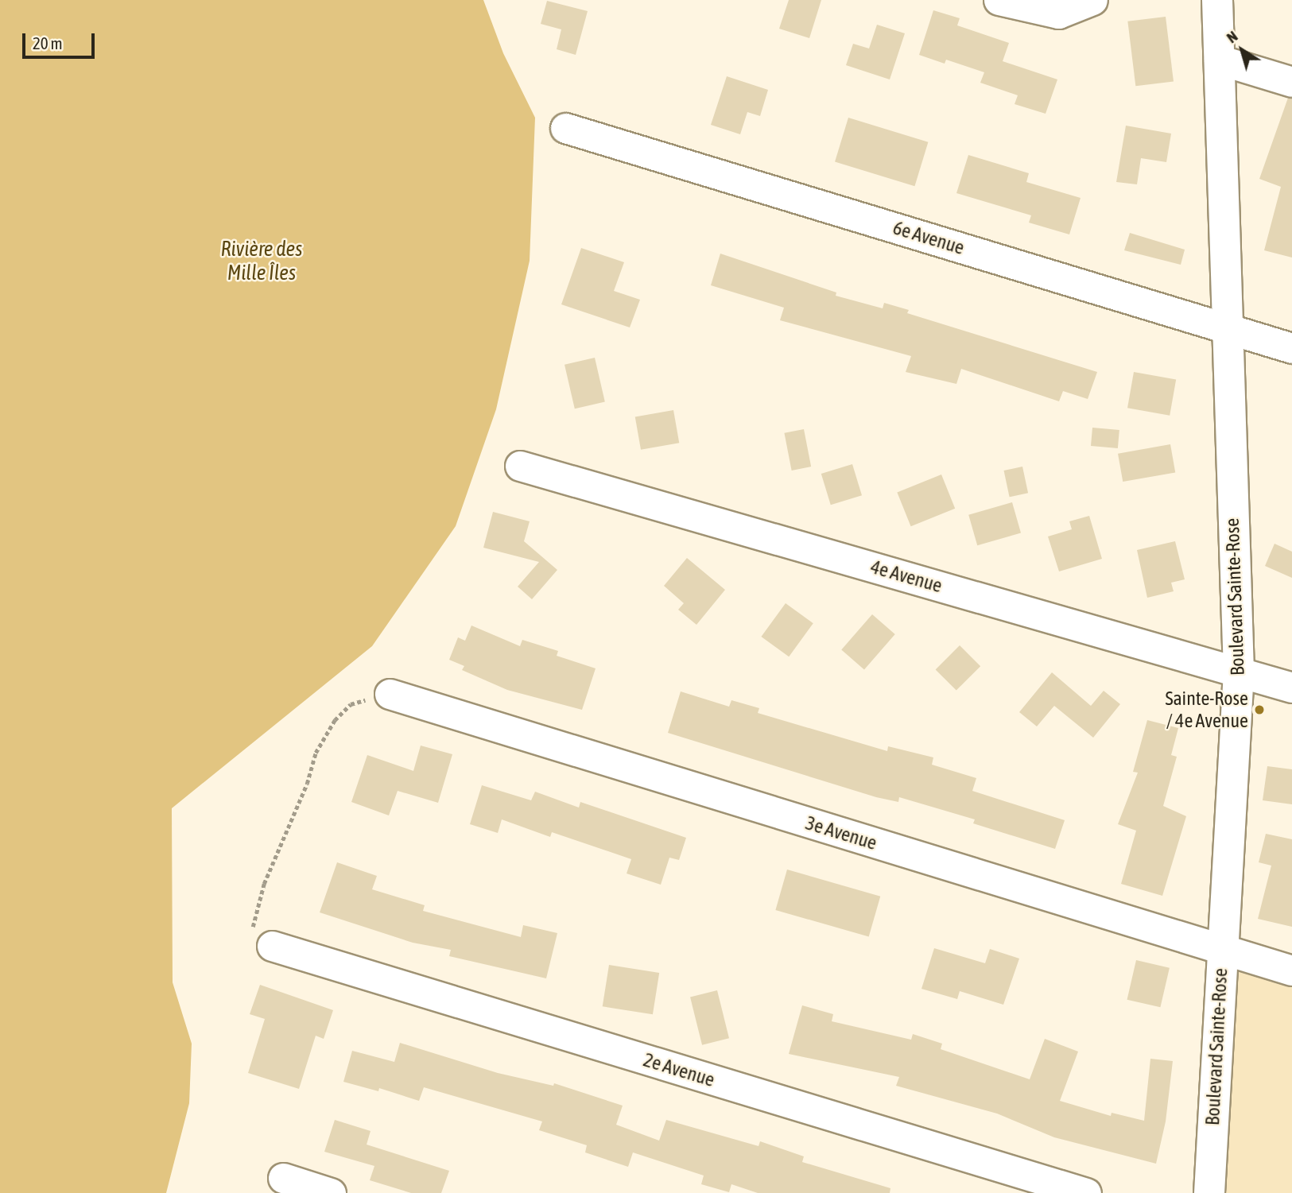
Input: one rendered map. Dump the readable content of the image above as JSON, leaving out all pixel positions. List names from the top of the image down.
{
  "streets": {
    "street": [
      "6e Avenue",
      "4e Avenue",
      "Boulevard Sainte-Rose",
      "3e Avenue",
      "2e Avenue"
    ]
  },
  "crossings": [
    ["6e Avenue", "Boulevard Sainte-Rose"],
    ["4e Avenue", "Boulevard Sainte-Rose"],
    ["Boulevard Sainte-Rose", "3e Avenue"]
  ],
  "water": ["Rivière des Mille Îles"],
  "places": ["Sainte-Rose / 4e Avenue"],
  "scale_bar": "20 m",
  "north": "top left"
}
